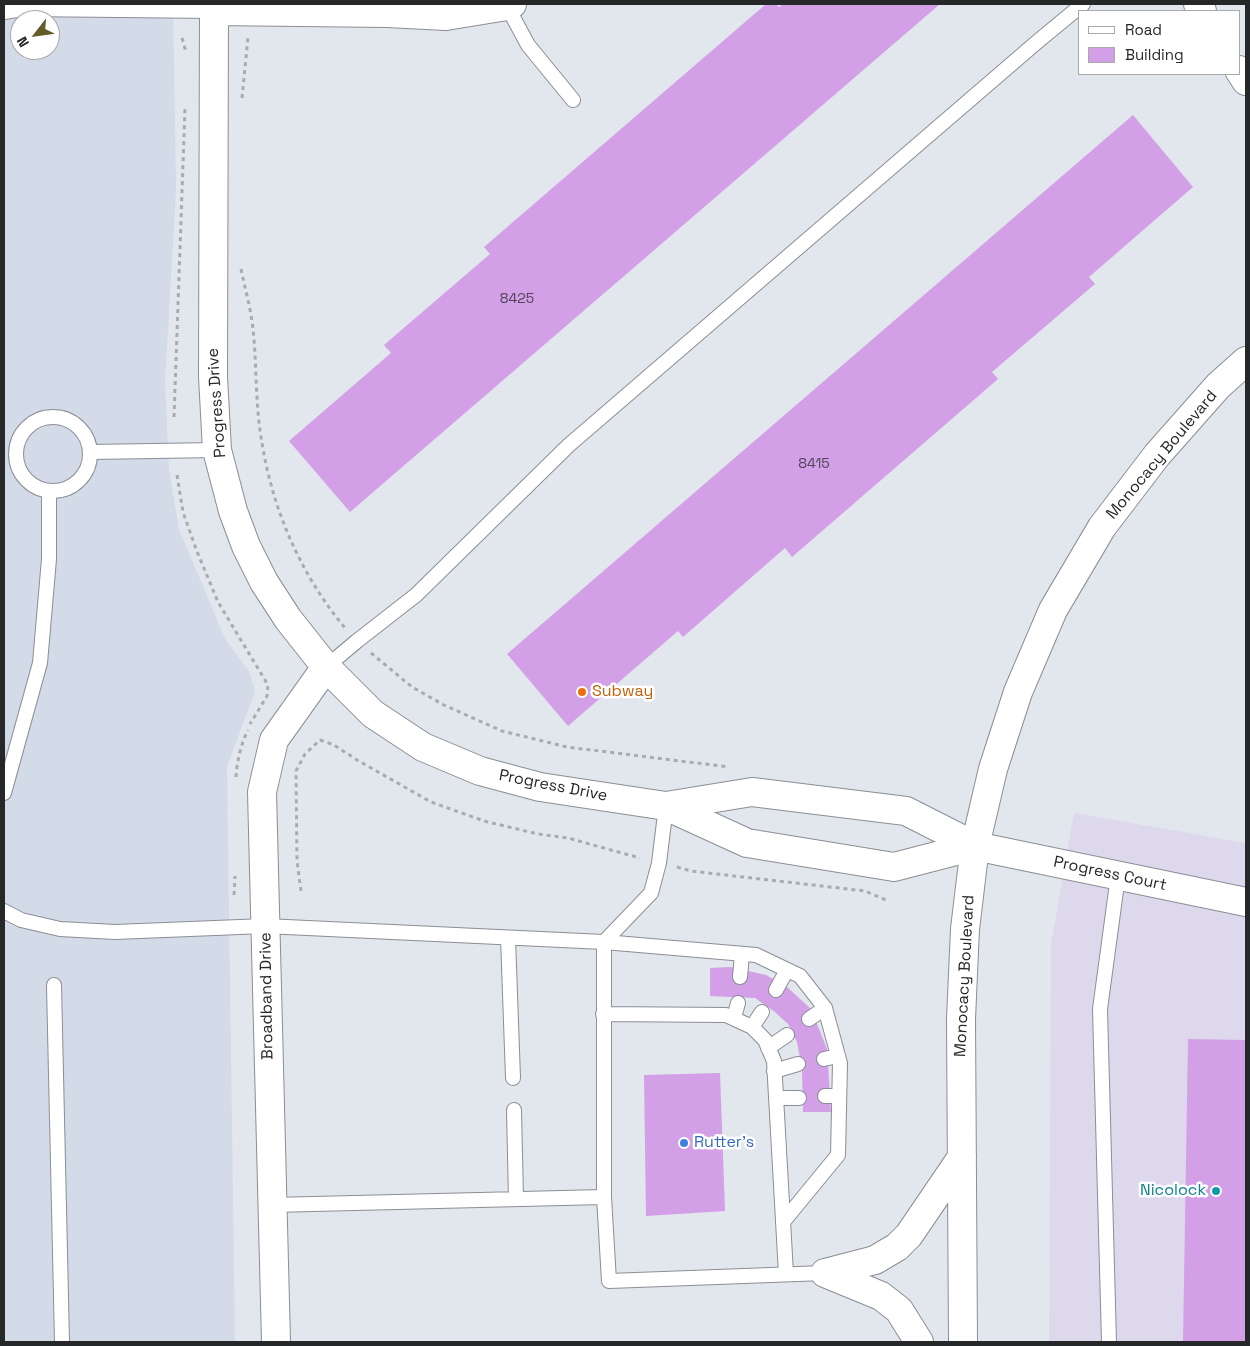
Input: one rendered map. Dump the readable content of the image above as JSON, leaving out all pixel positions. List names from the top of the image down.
{
  "streets": {
    "street": [
      "Progress Drive",
      "Monocacy Boulevard",
      "Progress Court",
      "Broadband Drive"
    ]
  },
  "crossings": [
    ["Progress Drive", "Monocacy Boulevard"],
    ["Progress Drive", "Progress Court"],
    ["Progress Drive", "Broadband Drive"],
    ["Monocacy Boulevard", "Progress Court"]
  ],
  "places": ["Subway", "Rutter's", "Nicolock"],
  "house_numbers": ["8425", "8415"],
  "legend": ["Road", "Building"],
  "north": "bottom left"
}
